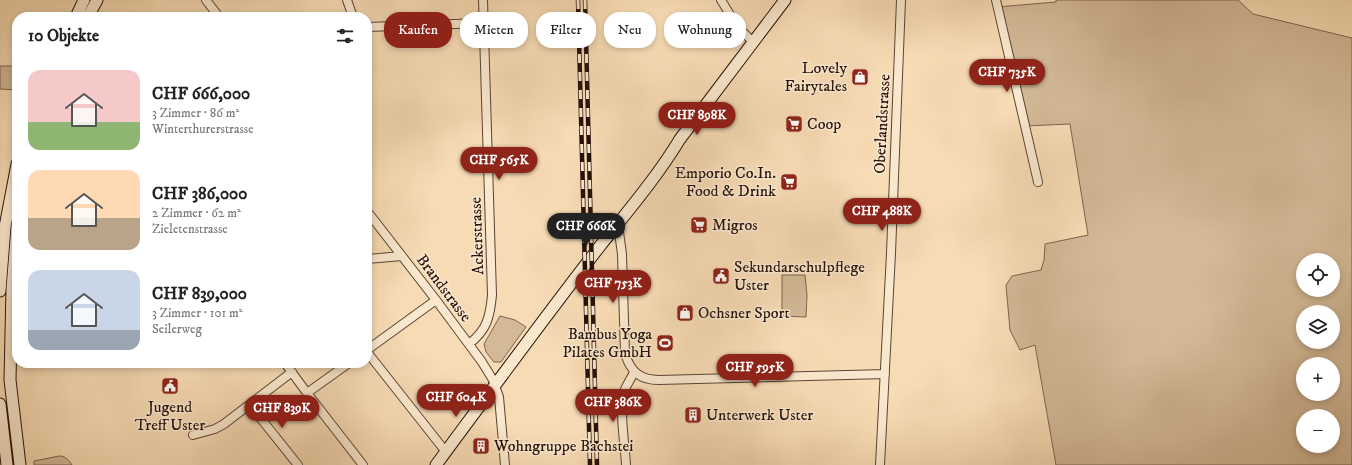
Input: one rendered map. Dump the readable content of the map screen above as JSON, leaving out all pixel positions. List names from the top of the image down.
{
  "streets": {
    "street": ["Oberlandstrasse", "Ackerstrasse", "Brandstrasse"]
  },
  "crossings": [
    ["Ackerstrasse", "Brandstrasse"]
  ],
  "places": {
    "shop": ["Lovely Fairytales", "Ochsner Sport"],
    "supermarket": ["Coop", "Emporio Co.In. Food & Drink", "Migros"],
    "public building": ["Sekundarschulpflege Uster", "Jugend Treff Uster"],
    "sports": ["Bambus Yoga Pilates GmbH"],
    "building": ["Unterwerk Uster", "Wohngruppe Bachstei"]
  },
  "page": {
    "chip": [
      "Kaufen",
      "Mieten",
      "Filter",
      "Neu",
      "Wohnung"
    ],
    "heading": "10 Objekte",
    "price": [
      "CHF 735K",
      "CHF 898K",
      "CHF 565K",
      "CHF 488K",
      "CHF 666K",
      "CHF 753K",
      "CHF 595K",
      "CHF 604K",
      "CHF 386K",
      "CHF 839K"
    ],
    "list": [
      {
        "name": "CHF 666,000",
        "note": "3 Zimmer · 86 m² · Winterthurerstrasse"
      },
      {
        "name": "CHF 386,000",
        "note": "2 Zimmer · 62 m² · Zieletenstrasse"
      },
      {
        "name": "CHF 839,000",
        "note": "3 Zimmer · 101 m² · Seilerweg"
      }
    ],
    "map_buttons": ["+", "−"]
  }
}
